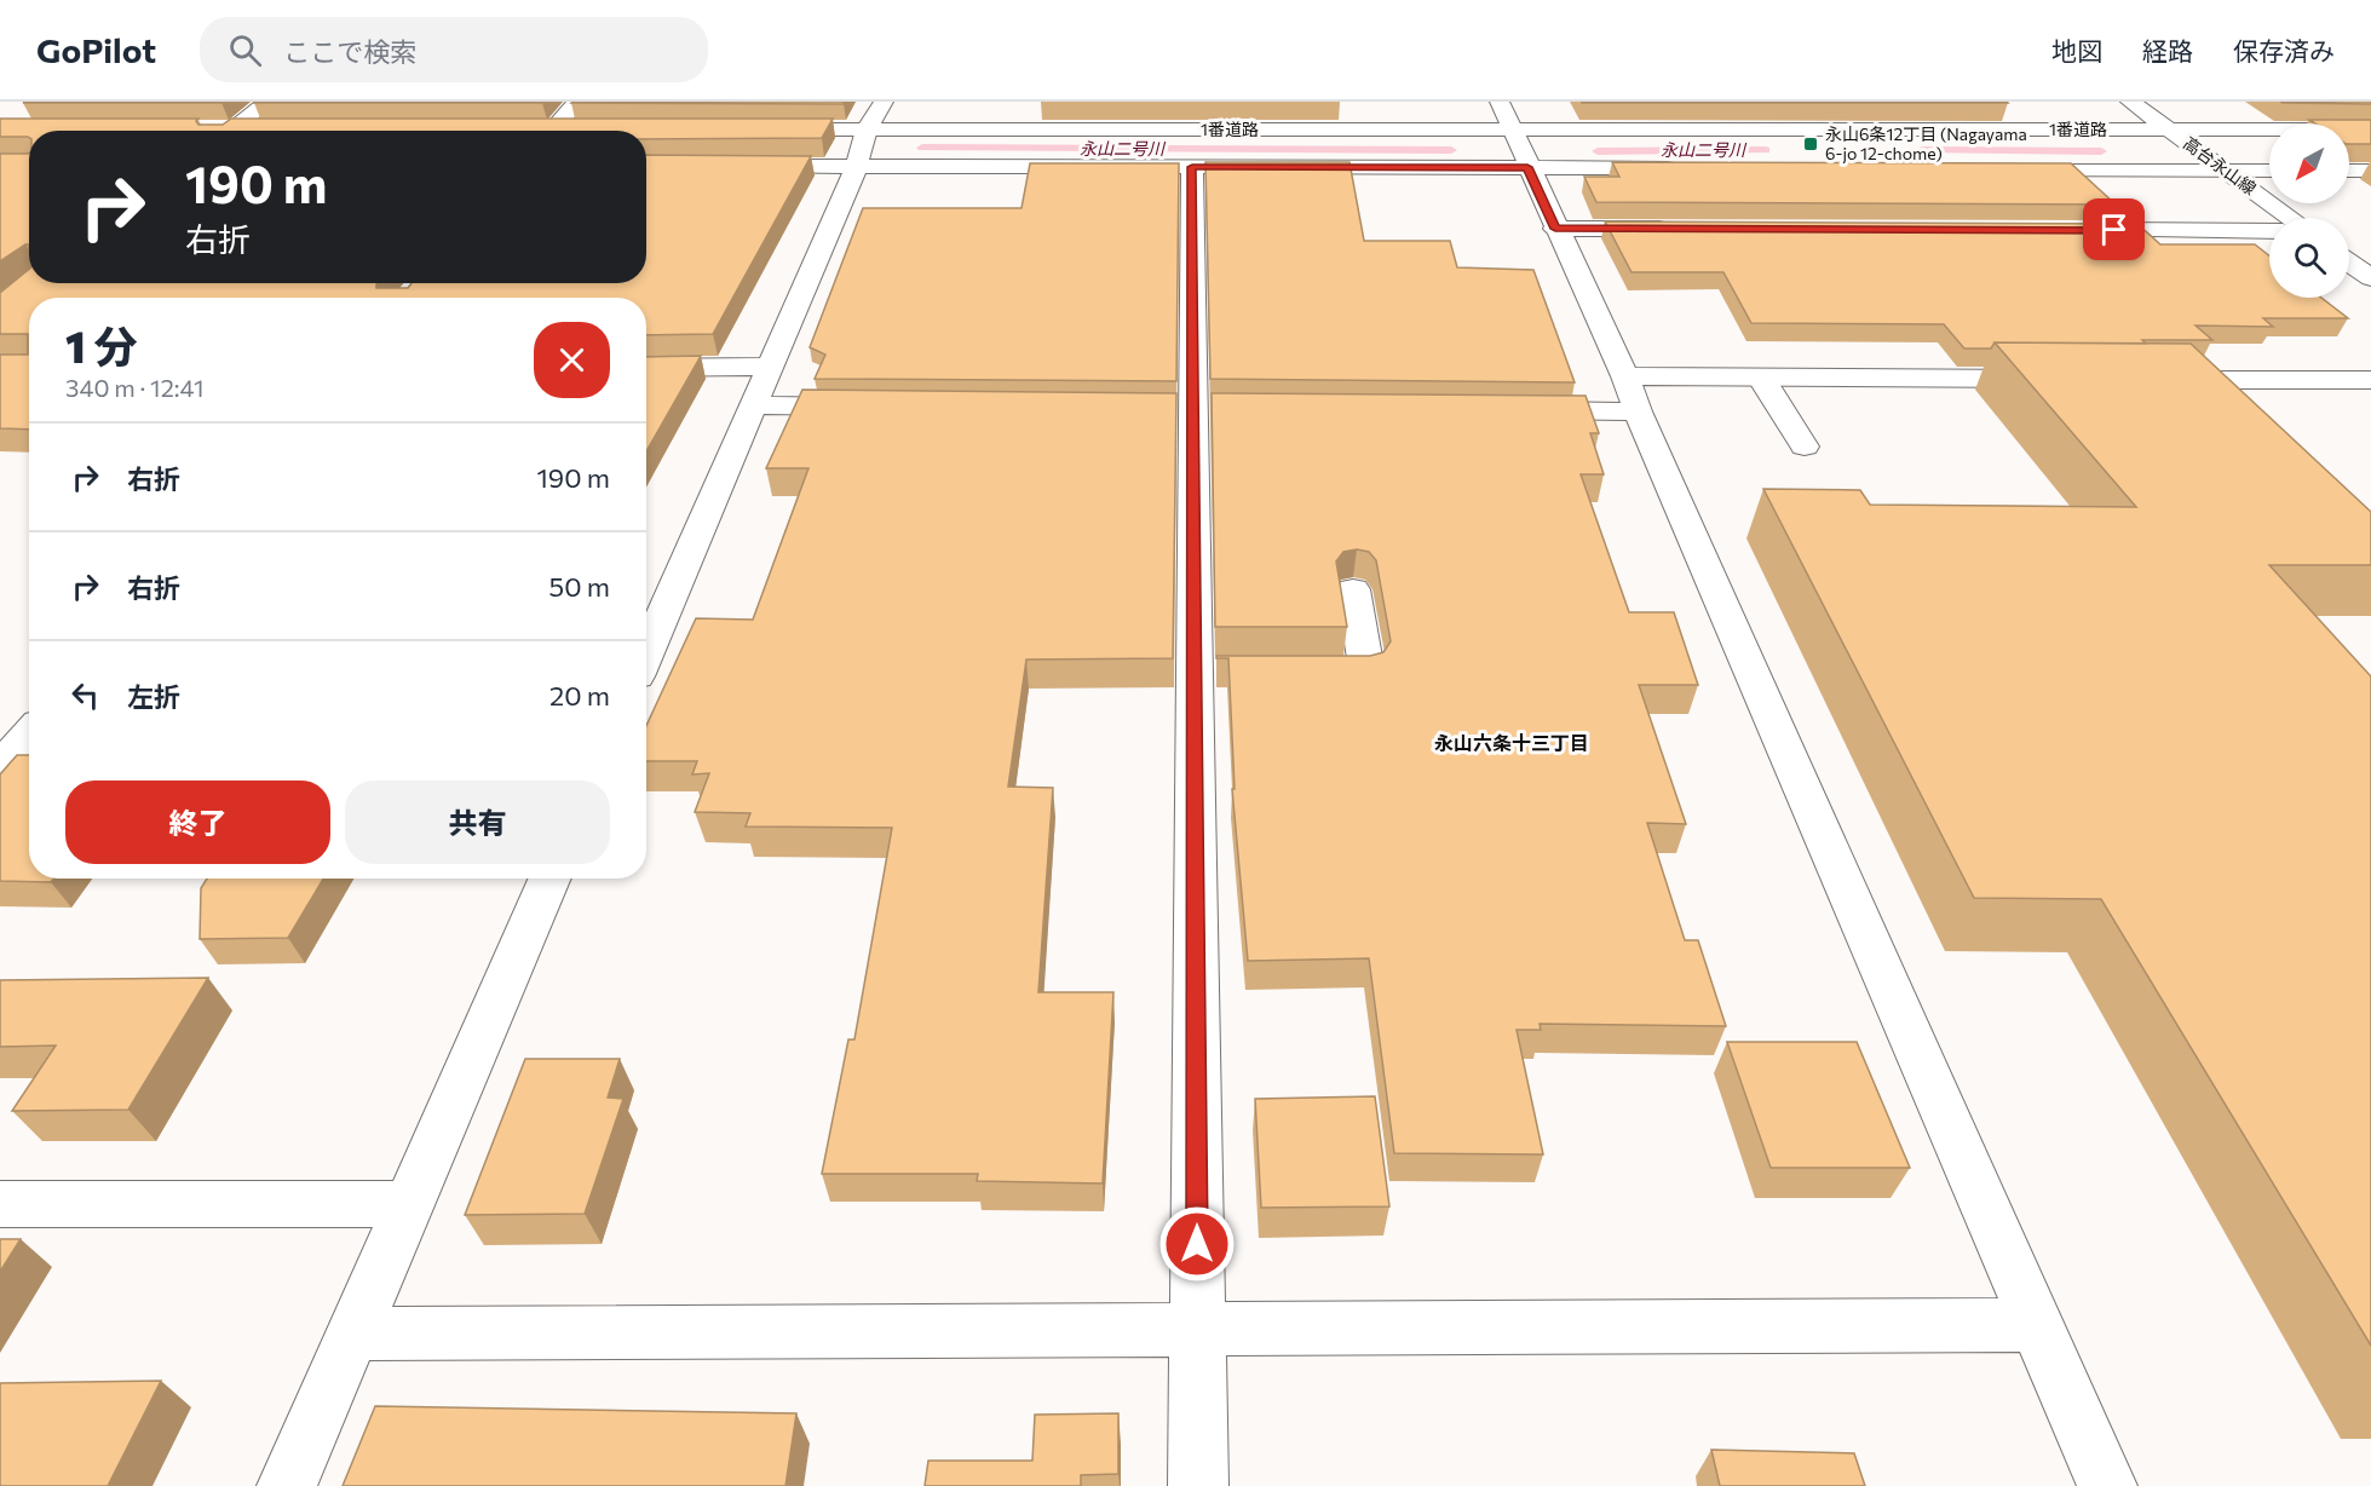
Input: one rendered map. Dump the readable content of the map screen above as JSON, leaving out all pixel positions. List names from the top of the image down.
{
  "streets": {
    "street": ["1番道路", "高台永山線"]
  },
  "crossings": [
    ["1番道路", "高台永山線"]
  ],
  "districts": ["永山六条十三丁目"],
  "water": ["永山二号川"],
  "places": {
    "transit": ["永山6条12丁目 (Nagayama 6-jo 12-chome)"]
  },
  "north": "bottom left",
  "page": {
    "header": "GoPilot",
    "search": "ここで検索",
    "nav": ["地図", "経路", "保存済み"],
    "turn": ["190 m", "右折"],
    "heading": ["1 分", "340 m · 12:41"],
    "list": [
      {
        "name": "右折",
        "value": "190 m"
      },
      {
        "name": "右折",
        "value": "50 m"
      },
      {
        "name": "左折",
        "value": "20 m"
      }
    ],
    "buttons": ["終了", "共有"]
  }
}
